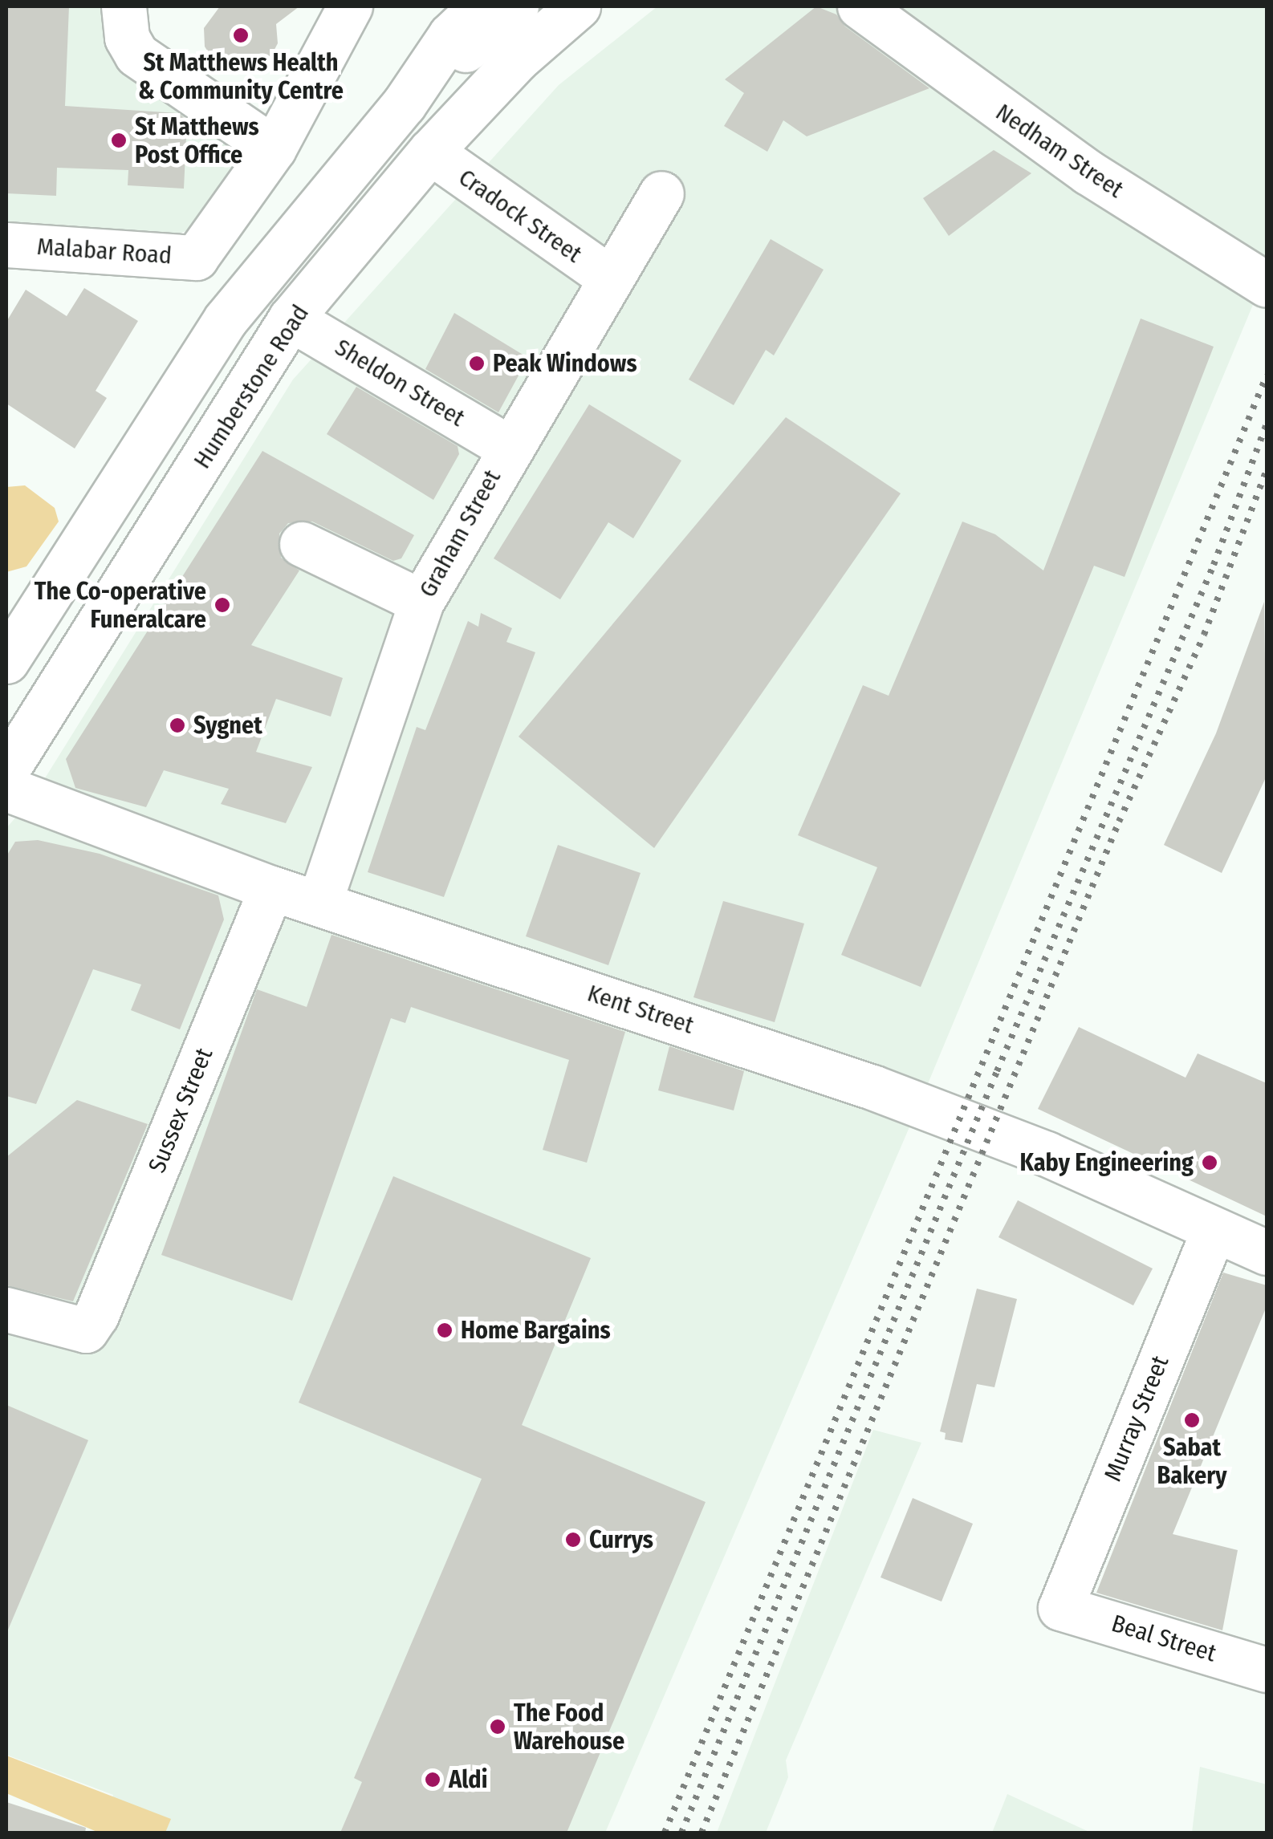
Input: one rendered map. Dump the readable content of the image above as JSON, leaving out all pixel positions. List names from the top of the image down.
{
  "streets": {
    "street": [
      "Nedham Street",
      "Cradock Street",
      "Malabar Road",
      "Sheldon Street",
      "Humberstone Road",
      "Graham Street",
      "Kent Street",
      "Sussex Street",
      "Murray Street",
      "Beal Street"
    ]
  },
  "crossings": [
    ["Cradock Street", "Humberstone Road"],
    ["Cradock Street", "Graham Street"],
    ["Sheldon Street", "Humberstone Road"],
    ["Sheldon Street", "Graham Street"],
    ["Graham Street", "Kent Street"],
    ["Kent Street", "Sussex Street"],
    ["Kent Street", "Murray Street"],
    ["Murray Street", "Beal Street"]
  ],
  "places": [
    "St Matthews Health & Community Centre",
    "St Matthews Post Office",
    "Peak Windows",
    "The Co-operative Funeralcare",
    "Sygnet",
    "Kaby Engineering",
    "Home Bargains",
    "Sabat Bakery",
    "Currys",
    "The Food Warehouse",
    "Aldi"
  ]
}
